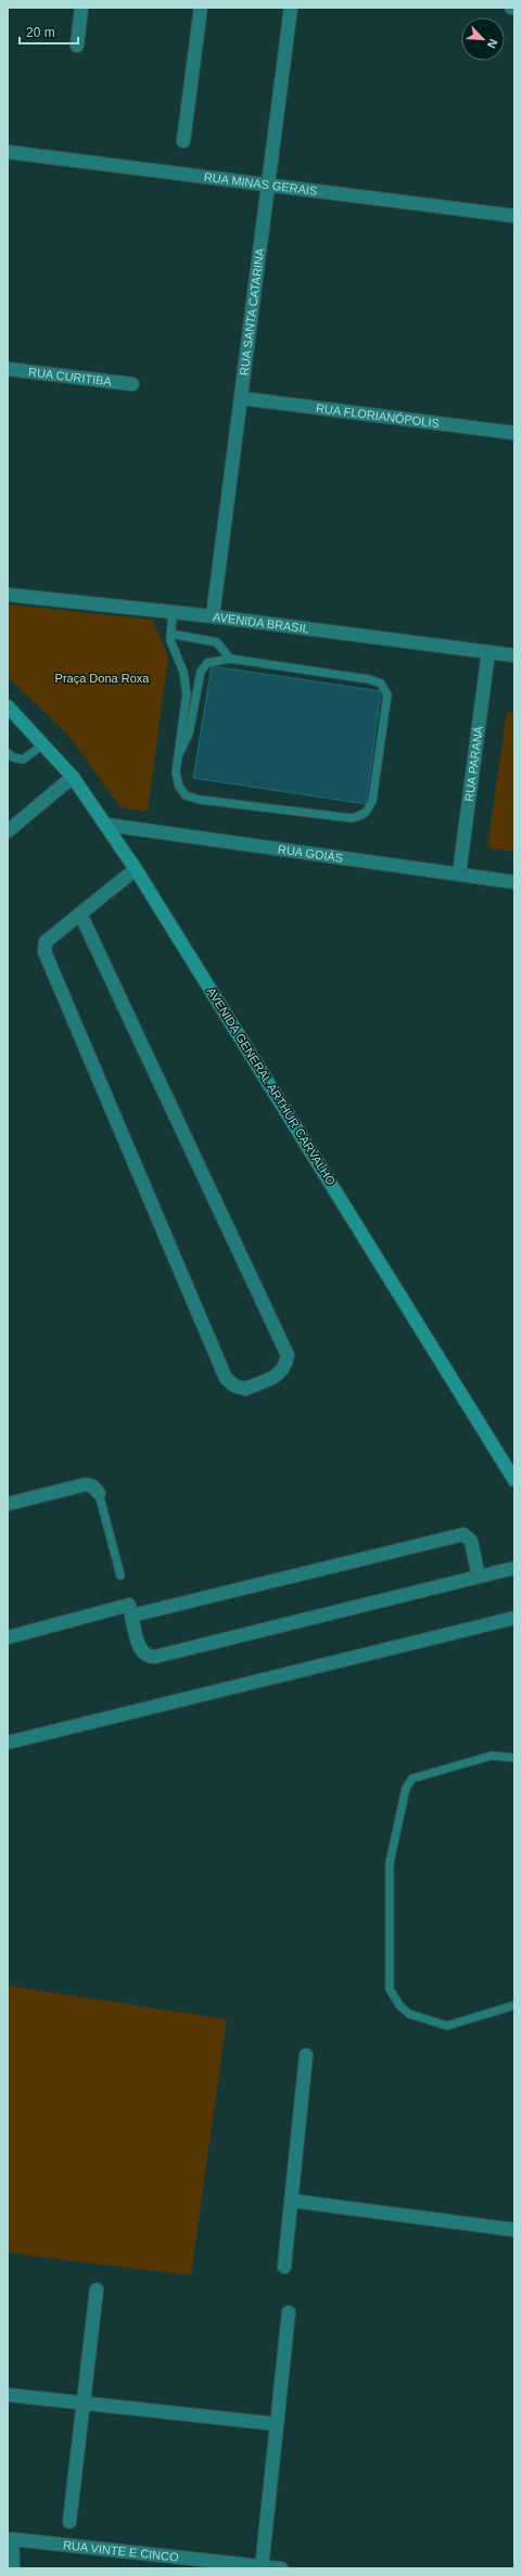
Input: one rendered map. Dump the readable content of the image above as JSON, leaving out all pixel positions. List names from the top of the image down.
{
  "streets": {
    "main road": ["AVENIDA GENERAL ARTHUR CARVALHO"],
    "street": [
      "RUA MINAS GERAIS",
      "RUA SANTA CATARINA",
      "RUA CURITIBA",
      "RUA FLORIANÓPOLIS",
      "AVENIDA BRASIL",
      "RUA PARANÁ",
      "RUA GOIÁS",
      "RUA VINTE E CINCO"
    ]
  },
  "crossings": [
    ["RUA MINAS GERAIS", "RUA SANTA CATARINA"],
    ["RUA SANTA CATARINA", "RUA FLORIANÓPOLIS"],
    ["RUA SANTA CATARINA", "AVENIDA BRASIL"],
    ["AVENIDA BRASIL", "RUA PARANÁ"],
    ["RUA PARANÁ", "RUA GOIÁS"],
    ["RUA GOIÁS", "AVENIDA GENERAL ARTHUR CARVALHO"]
  ],
  "parks": ["Praça Dona Roxa"],
  "scale_bar": "20 m",
  "north": "bottom right"
}
